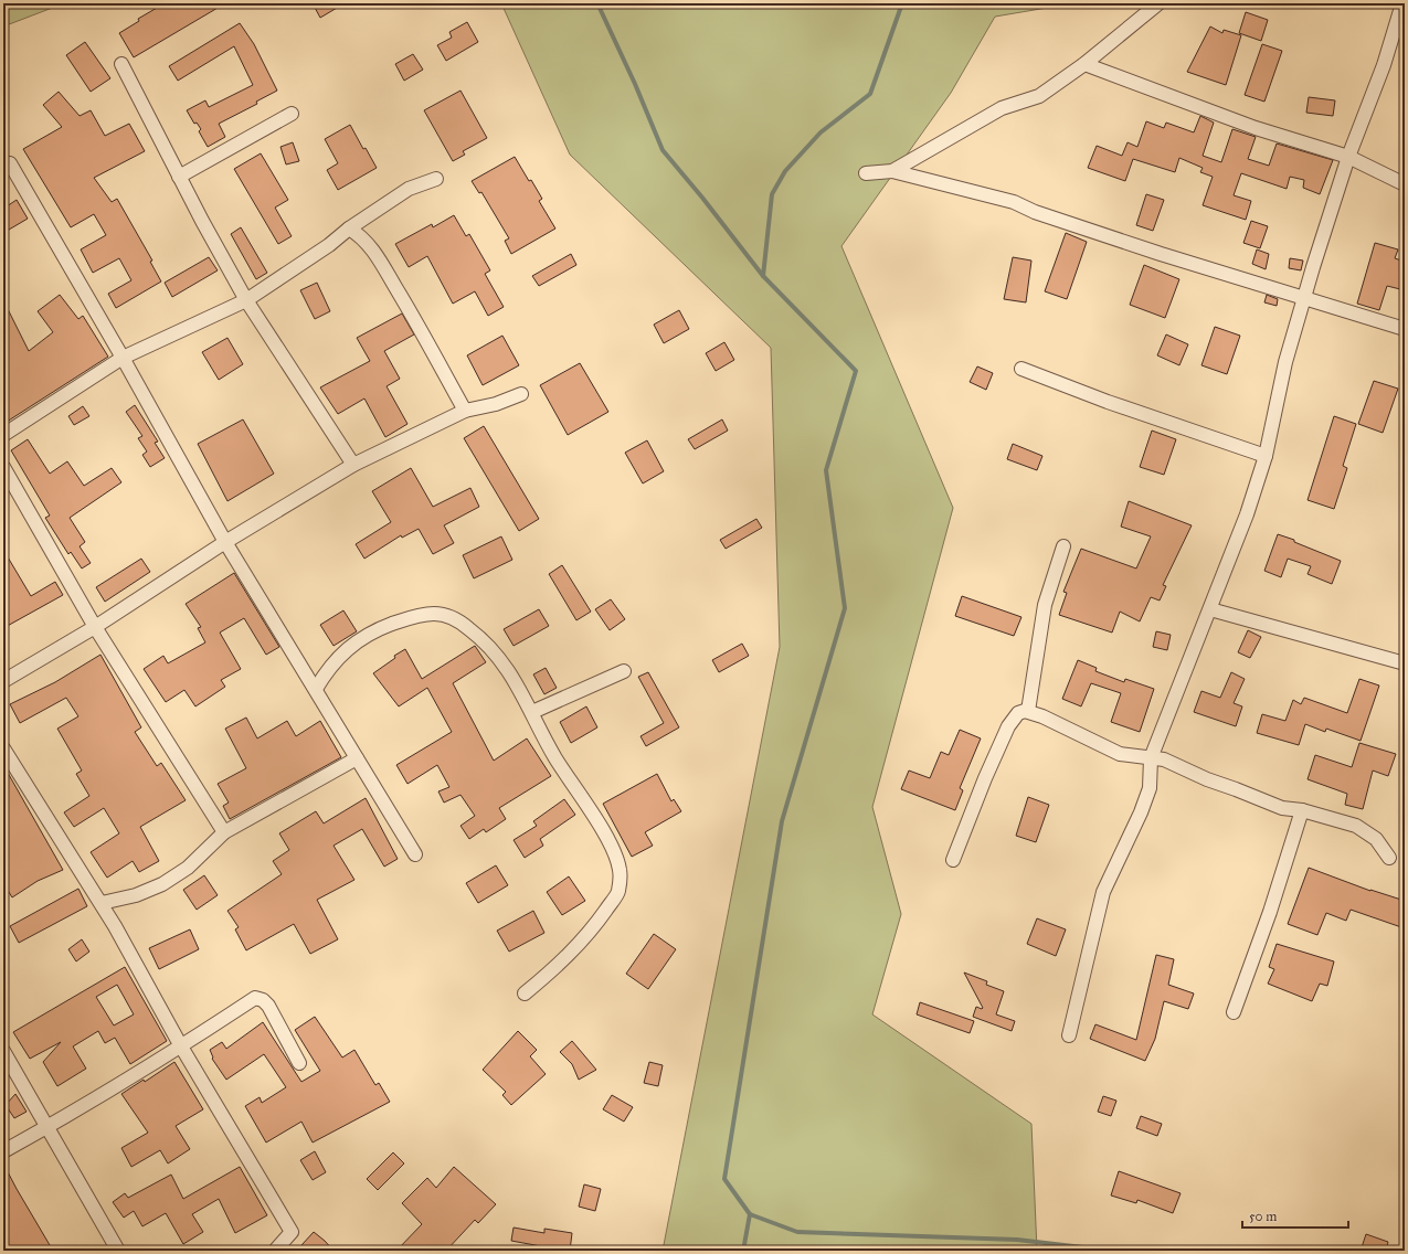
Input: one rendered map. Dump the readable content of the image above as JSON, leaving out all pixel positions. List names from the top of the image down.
{
  "scale_bar": "50 m"
}
